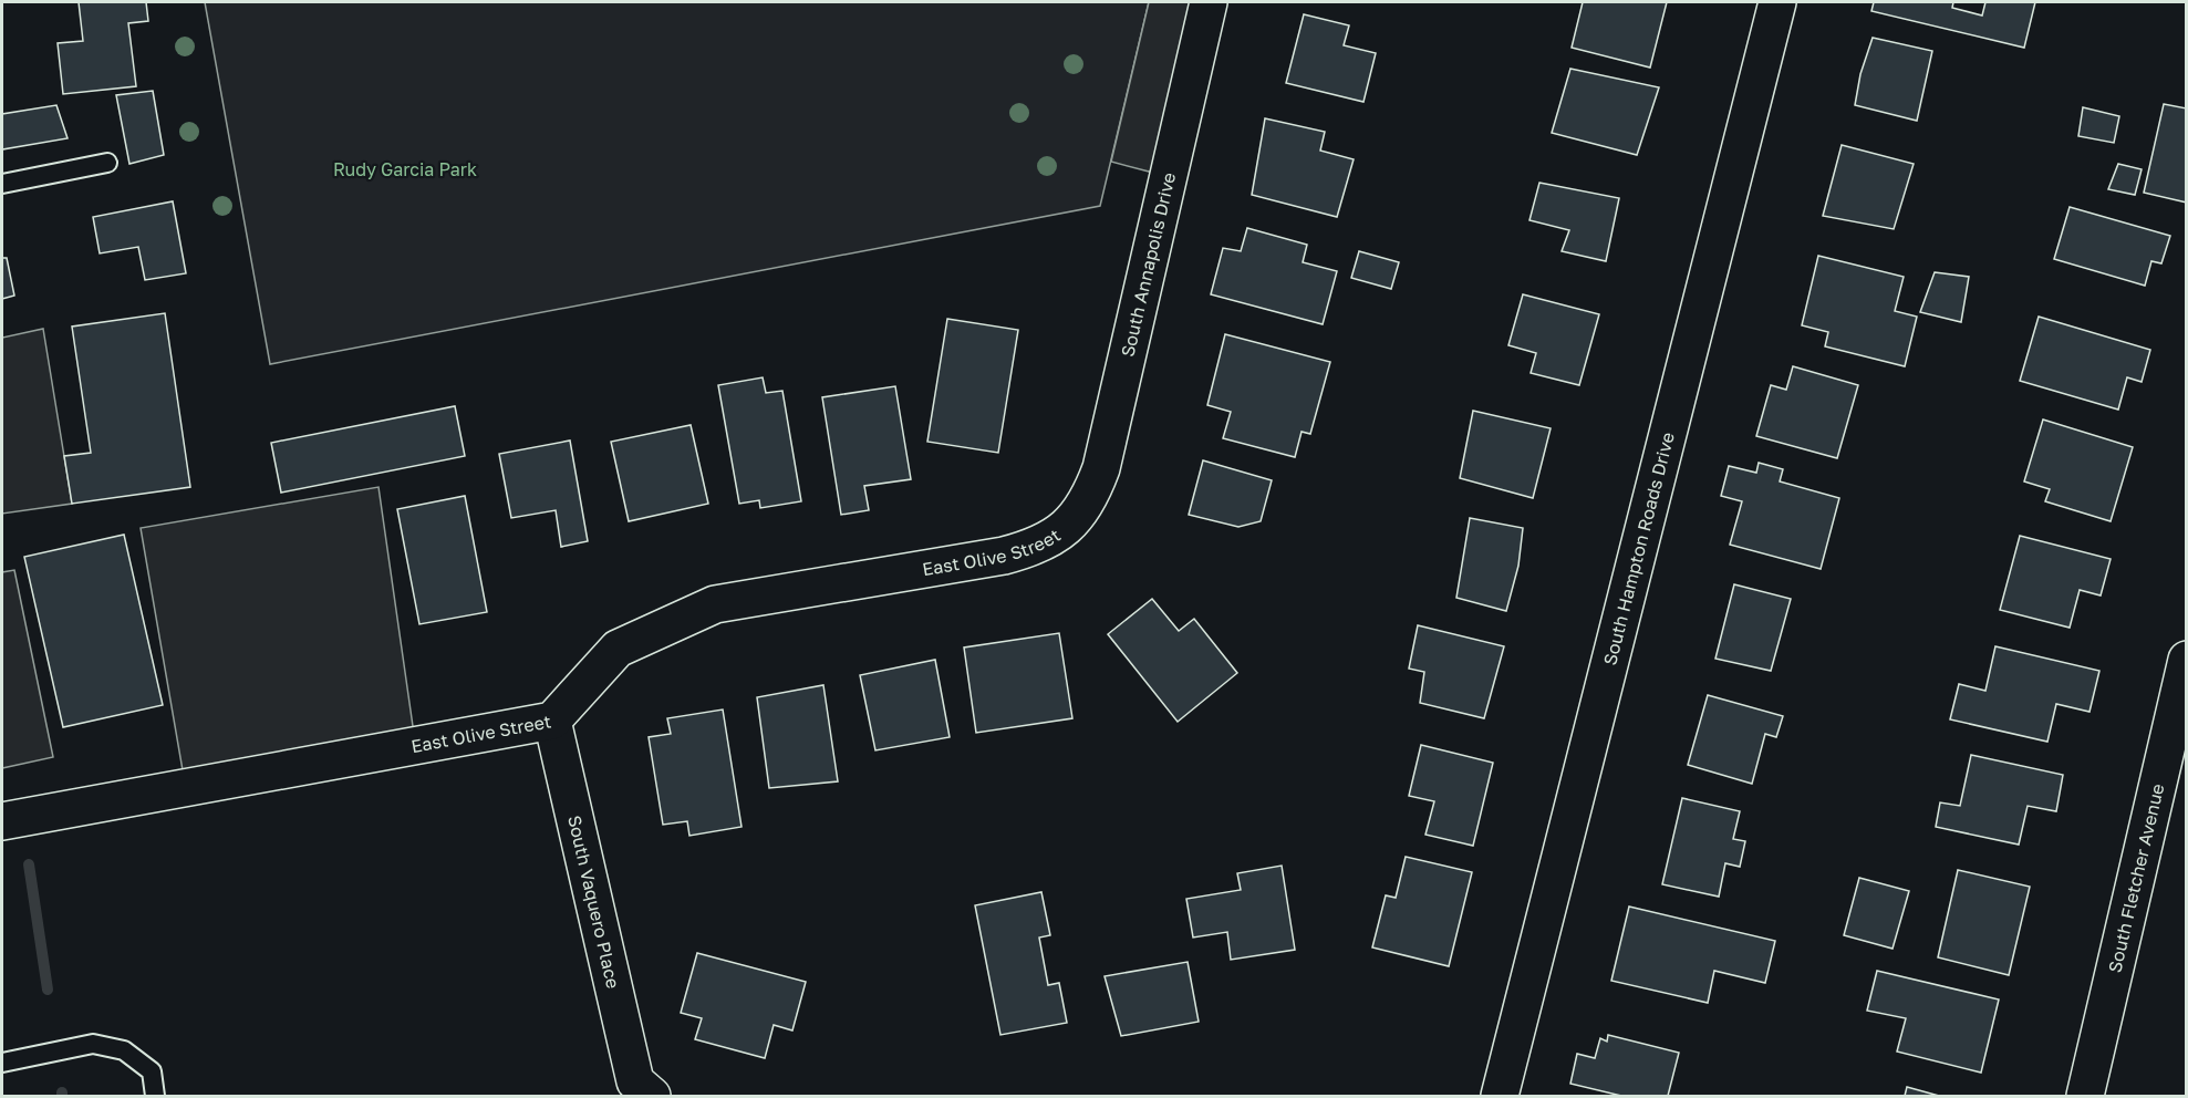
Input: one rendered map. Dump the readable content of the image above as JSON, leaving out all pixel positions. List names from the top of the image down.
{
  "streets": {
    "street": [
      "South Annapolis Drive",
      "South Hampton Roads Drive",
      "East Olive Street",
      "South Fletcher Avenue",
      "South Vaquero Place"
    ]
  },
  "crossings": [
    ["South Annapolis Drive", "East Olive Street"],
    ["East Olive Street", "South Vaquero Place"]
  ],
  "parks": ["Rudy Garcia Park"]
}
